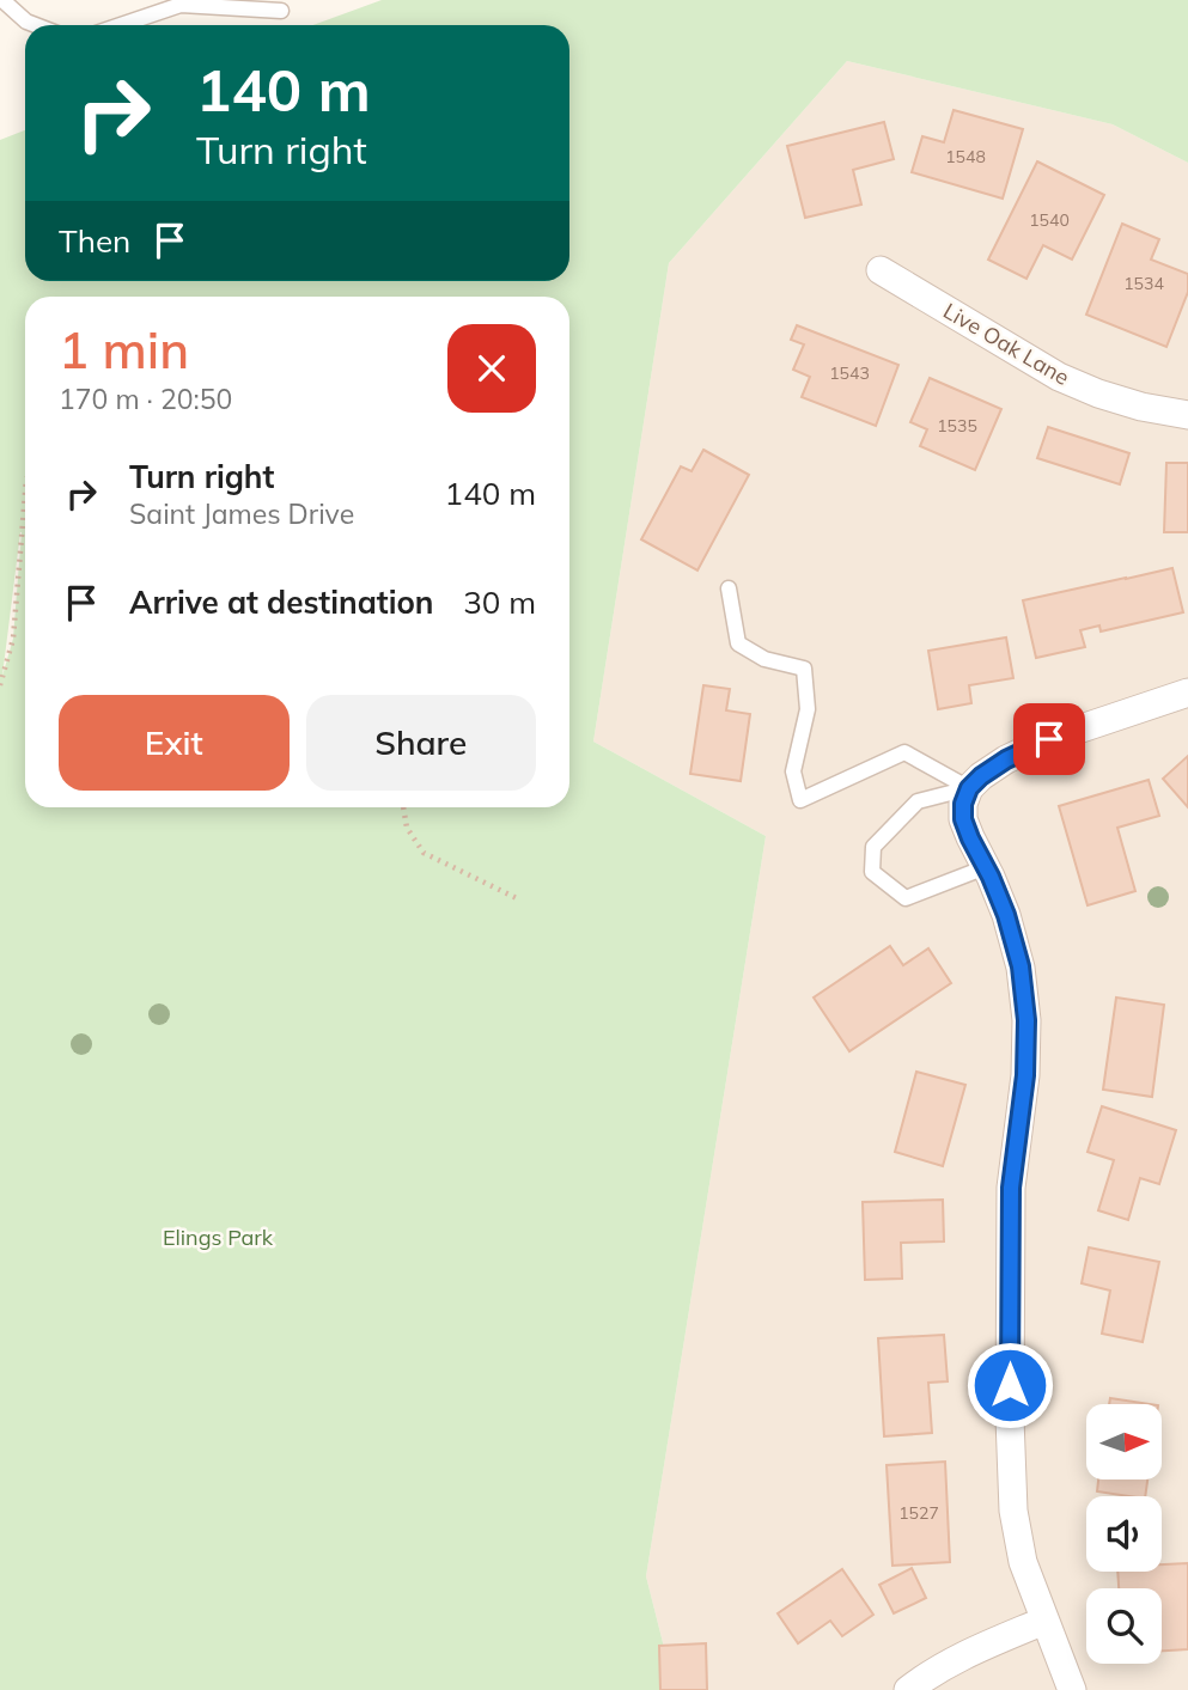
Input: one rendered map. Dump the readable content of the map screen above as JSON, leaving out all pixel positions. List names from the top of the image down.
{
  "streets": {
    "street": ["Live Oak Lane"]
  },
  "parks": ["Elings Park"],
  "house_numbers": [
    "1548",
    "1540",
    "1534",
    "1543",
    "1535",
    "1527"
  ],
  "north": "right",
  "page": {
    "turn": ["140 m", "Turn right"],
    "then": "Then",
    "heading": ["1 min", "170 m · 20:50"],
    "list": [
      {
        "name": "Turn right",
        "note": "Saint James Drive",
        "value": "140 m"
      },
      {
        "name": "Arrive at destination",
        "value": "30 m"
      }
    ],
    "buttons": ["Exit", "Share"]
  }
}
